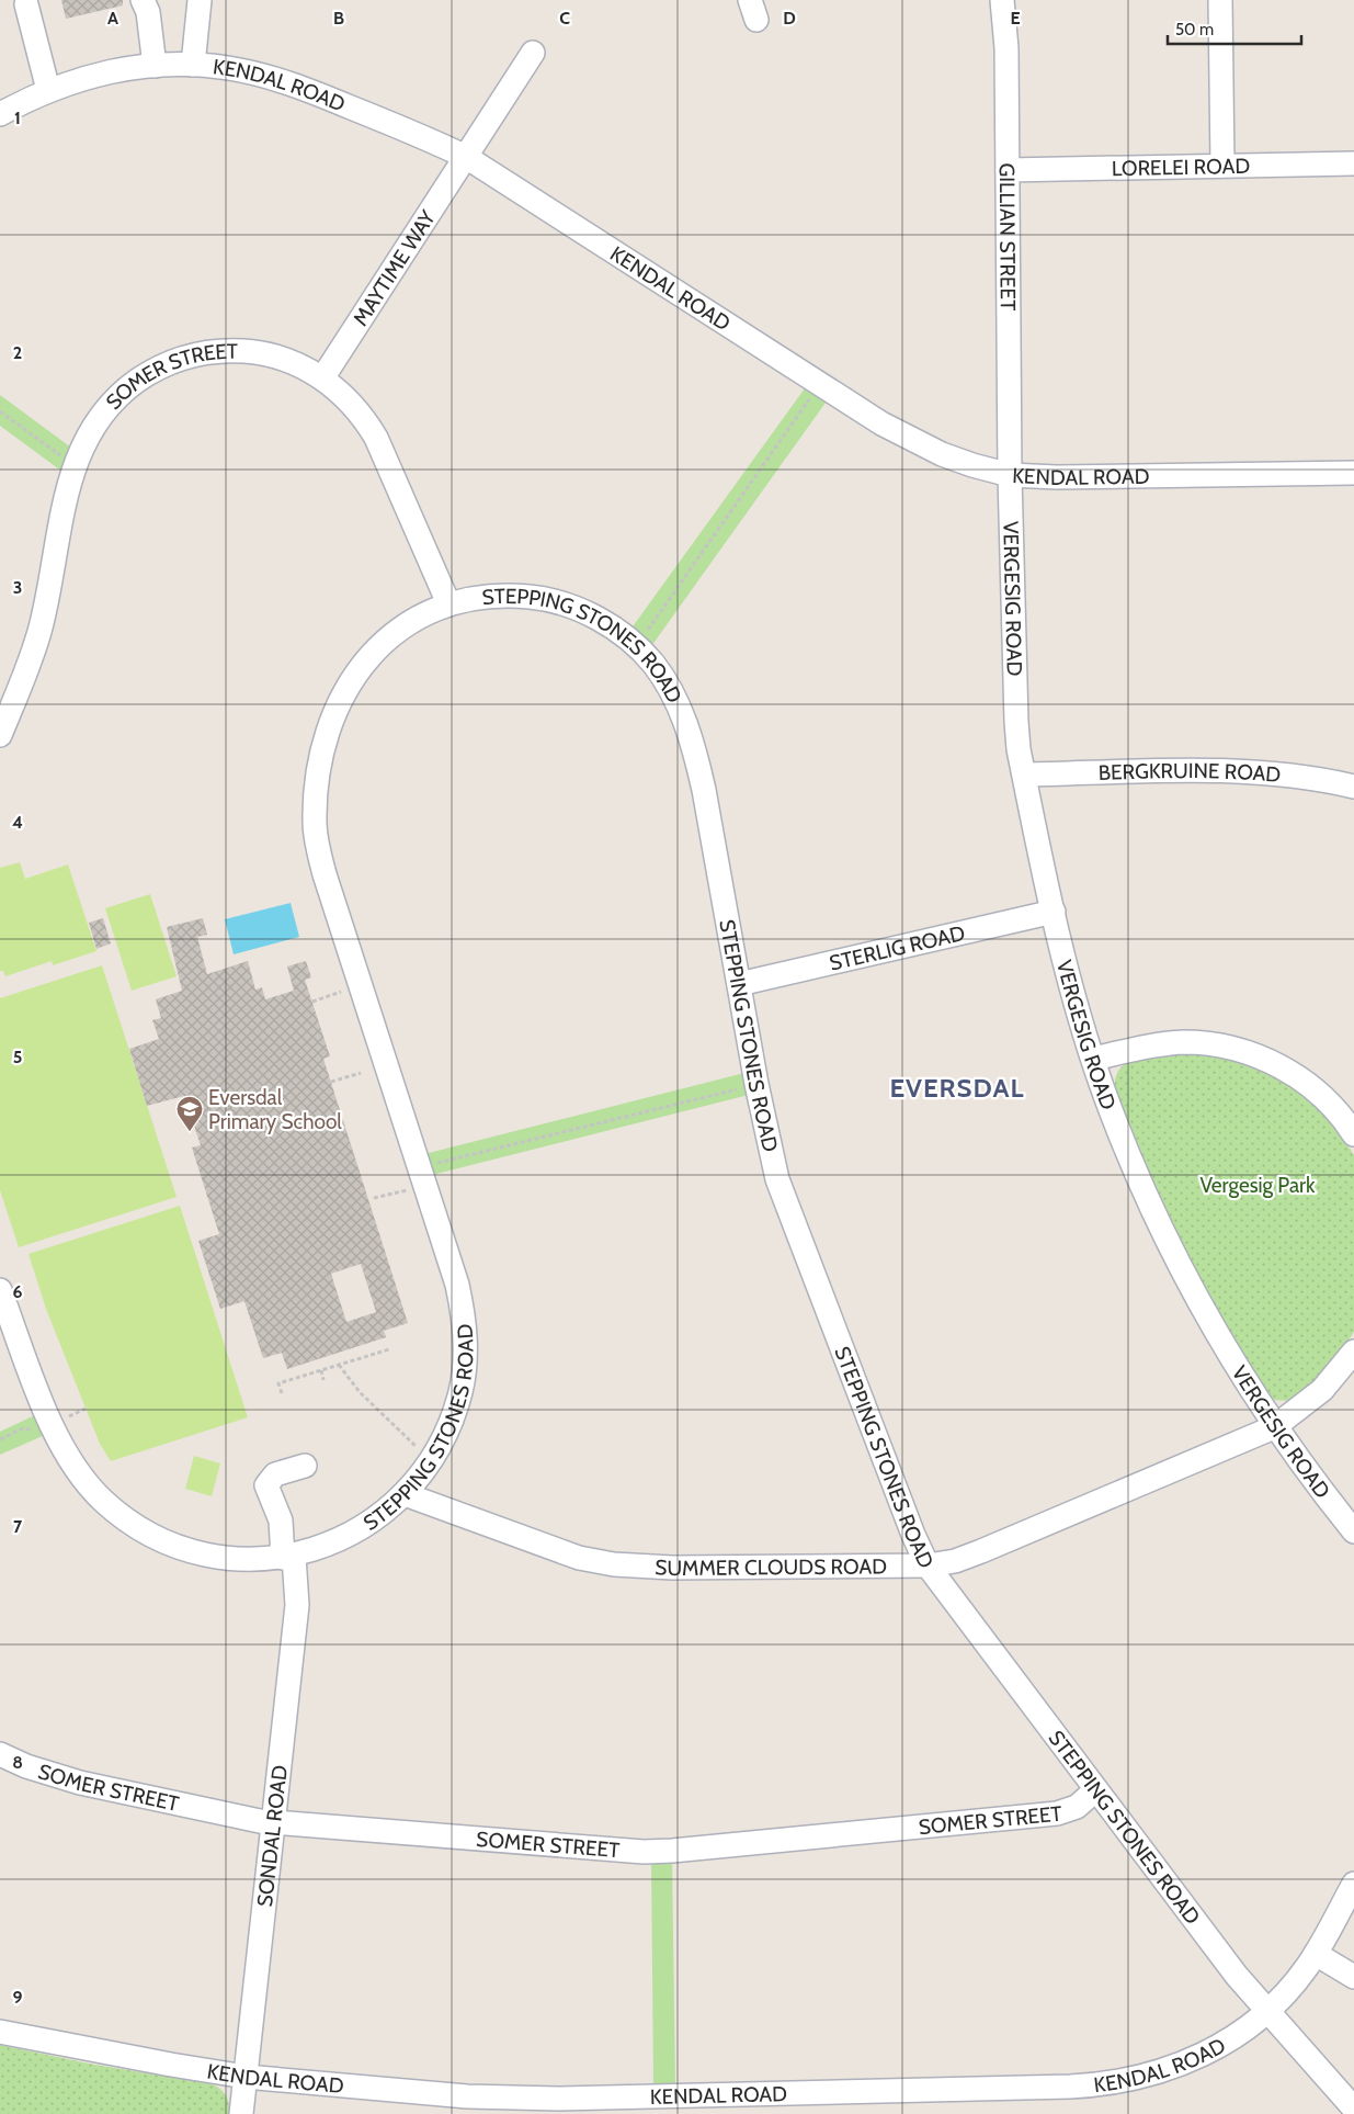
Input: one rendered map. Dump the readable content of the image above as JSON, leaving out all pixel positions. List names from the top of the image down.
{
  "streets": {
    "street": [
      "KENDAL ROAD",
      "LORELEI ROAD",
      "GILLIAN STREET",
      "MAYTIME WAY",
      "SOMER STREET",
      "VERGESIG ROAD",
      "STEPPING STONES ROAD",
      "BERGKRUINE ROAD",
      "STERLIG ROAD",
      "SUMMER CLOUDS ROAD",
      "SONDAL ROAD"
    ]
  },
  "crossings": [
    ["KENDAL ROAD", "GILLIAN STREET"],
    ["KENDAL ROAD", "MAYTIME WAY"],
    ["KENDAL ROAD", "VERGESIG ROAD"],
    ["KENDAL ROAD", "STEPPING STONES ROAD"],
    ["KENDAL ROAD", "SONDAL ROAD"],
    ["LORELEI ROAD", "GILLIAN STREET"],
    ["GILLIAN STREET", "VERGESIG ROAD"],
    ["MAYTIME WAY", "SOMER STREET"],
    ["SOMER STREET", "STEPPING STONES ROAD"],
    ["SOMER STREET", "SONDAL ROAD"],
    ["VERGESIG ROAD", "BERGKRUINE ROAD"],
    ["VERGESIG ROAD", "STERLIG ROAD"],
    ["VERGESIG ROAD", "SUMMER CLOUDS ROAD"],
    ["STEPPING STONES ROAD", "STERLIG ROAD"],
    ["STEPPING STONES ROAD", "SUMMER CLOUDS ROAD"],
    ["STEPPING STONES ROAD", "SONDAL ROAD"]
  ],
  "districts": ["EVERSDAL"],
  "parks": ["Vergesig Park"],
  "places": {
    "school or university": ["Eversdal Primary School"]
  },
  "scale_bar": "50 m",
  "grid": {
    "columns": [
      "A",
      "B",
      "C",
      "D",
      "E"
    ],
    "rows": [
      "1",
      "2",
      "3",
      "4",
      "5",
      "6",
      "7",
      "8",
      "9"
    ]
  }
}
